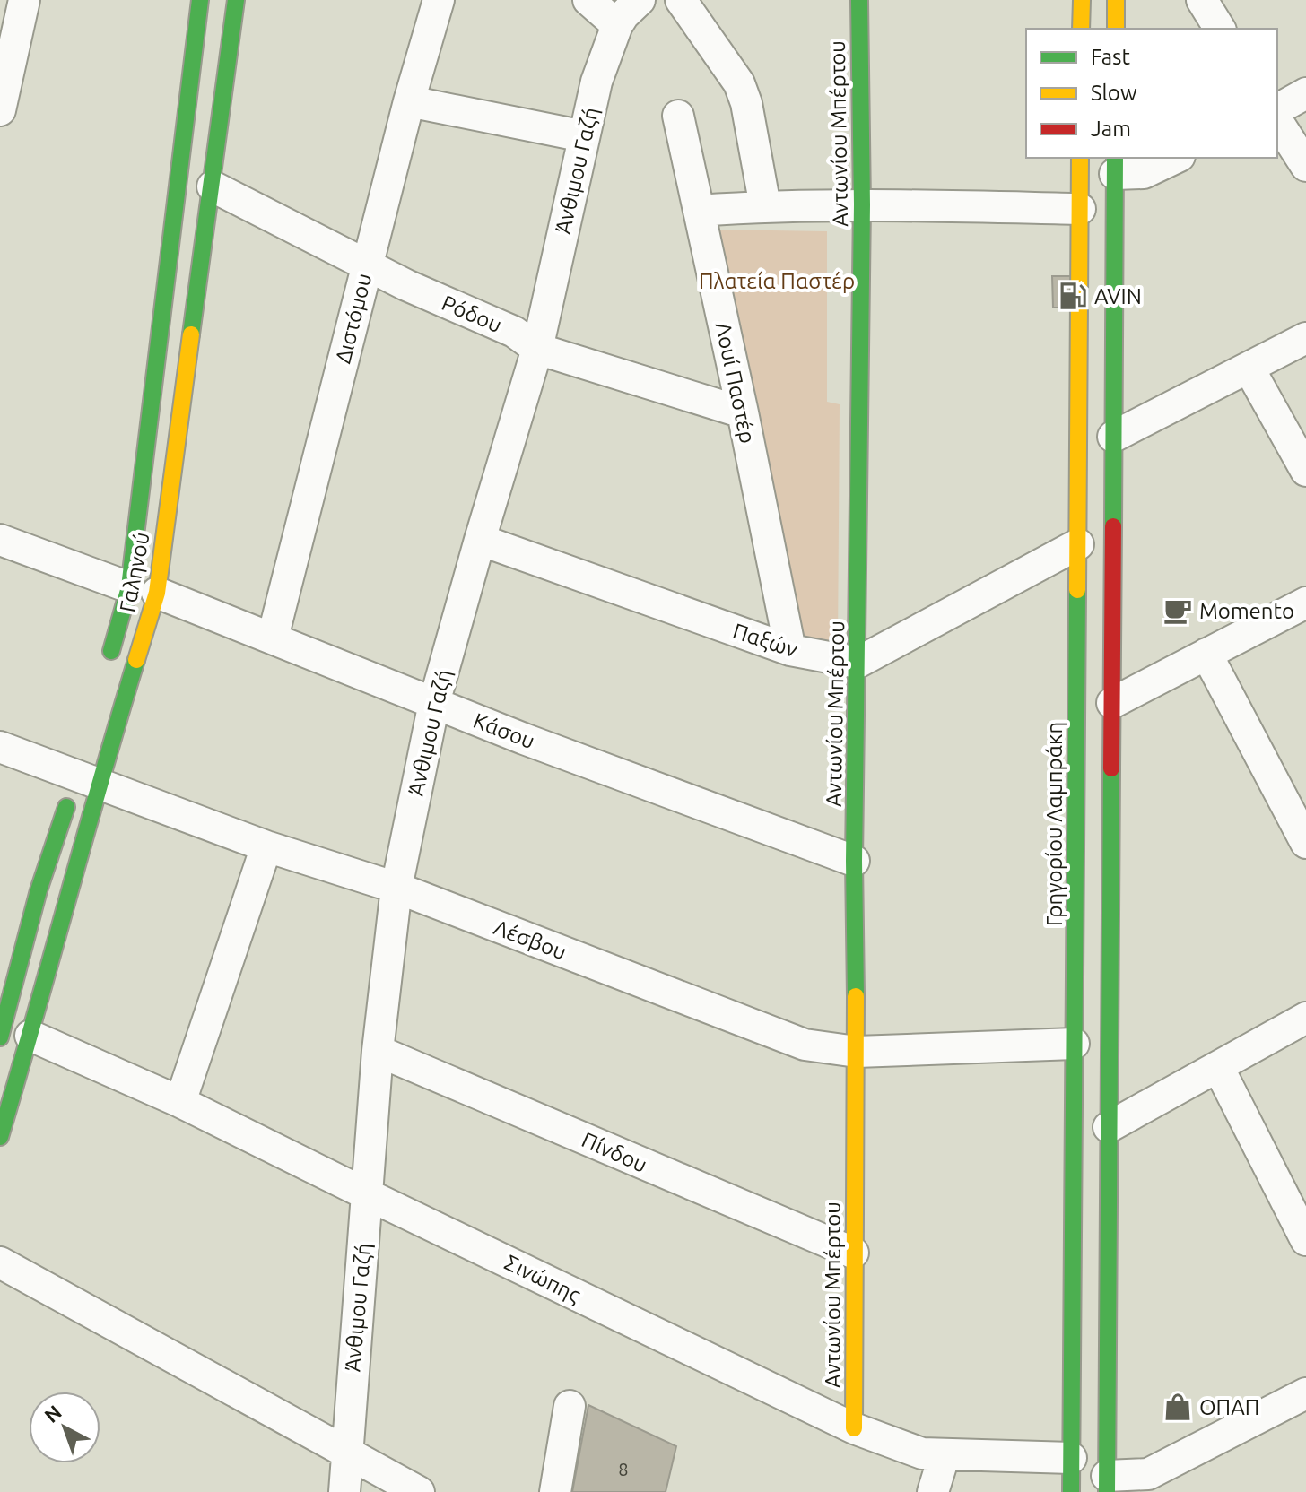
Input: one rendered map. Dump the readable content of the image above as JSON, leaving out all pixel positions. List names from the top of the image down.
{
  "streets": {
    "street": [
      "Αντωνίου Μπέρτου",
      "Άνθιμου Γαζή",
      "Ρόδου",
      "Διστόμου",
      "Λουί Παστέρ",
      "Γαληνού",
      "Παξών",
      "Κάσου",
      "Γρηγορίου Λαμπράκη",
      "Λέσβου",
      "Πίνδου",
      "Σινώπης"
    ]
  },
  "crossings": [
    ["Αντωνίου Μπέρτου", "Παξών"],
    ["Αντωνίου Μπέρτου", "Κάσου"],
    ["Αντωνίου Μπέρτου", "Λέσβου"],
    ["Αντωνίου Μπέρτου", "Πίνδου"],
    ["Αντωνίου Μπέρτου", "Σινώπης"],
    ["Άνθιμου Γαζή", "Ρόδου"],
    ["Άνθιμου Γαζή", "Παξών"],
    ["Άνθιμου Γαζή", "Κάσου"],
    ["Άνθιμου Γαζή", "Λέσβου"],
    ["Άνθιμου Γαζή", "Πίνδου"],
    ["Άνθιμου Γαζή", "Σινώπης"],
    ["Ρόδου", "Διστόμου"],
    ["Ρόδου", "Λουί Παστέρ"],
    ["Ρόδου", "Γαληνού"],
    ["Διστόμου", "Κάσου"],
    ["Λουί Παστέρ", "Παξών"],
    ["Γαληνού", "Κάσου"],
    ["Γαληνού", "Λέσβου"],
    ["Γαληνού", "Σινώπης"],
    ["Γρηγορίου Λαμπράκη", "Λέσβου"],
    ["Γρηγορίου Λαμπράκη", "Σινώπης"]
  ],
  "parks": ["Πλατεία Παστέρ"],
  "places": {
    "fuel station": ["AVIN"],
    "cafe": ["Momento"],
    "shop": ["ΟΠΑΠ"]
  },
  "house_numbers": ["8"],
  "legend": ["Fast", "Slow", "Jam"],
  "north": "top left"
}
